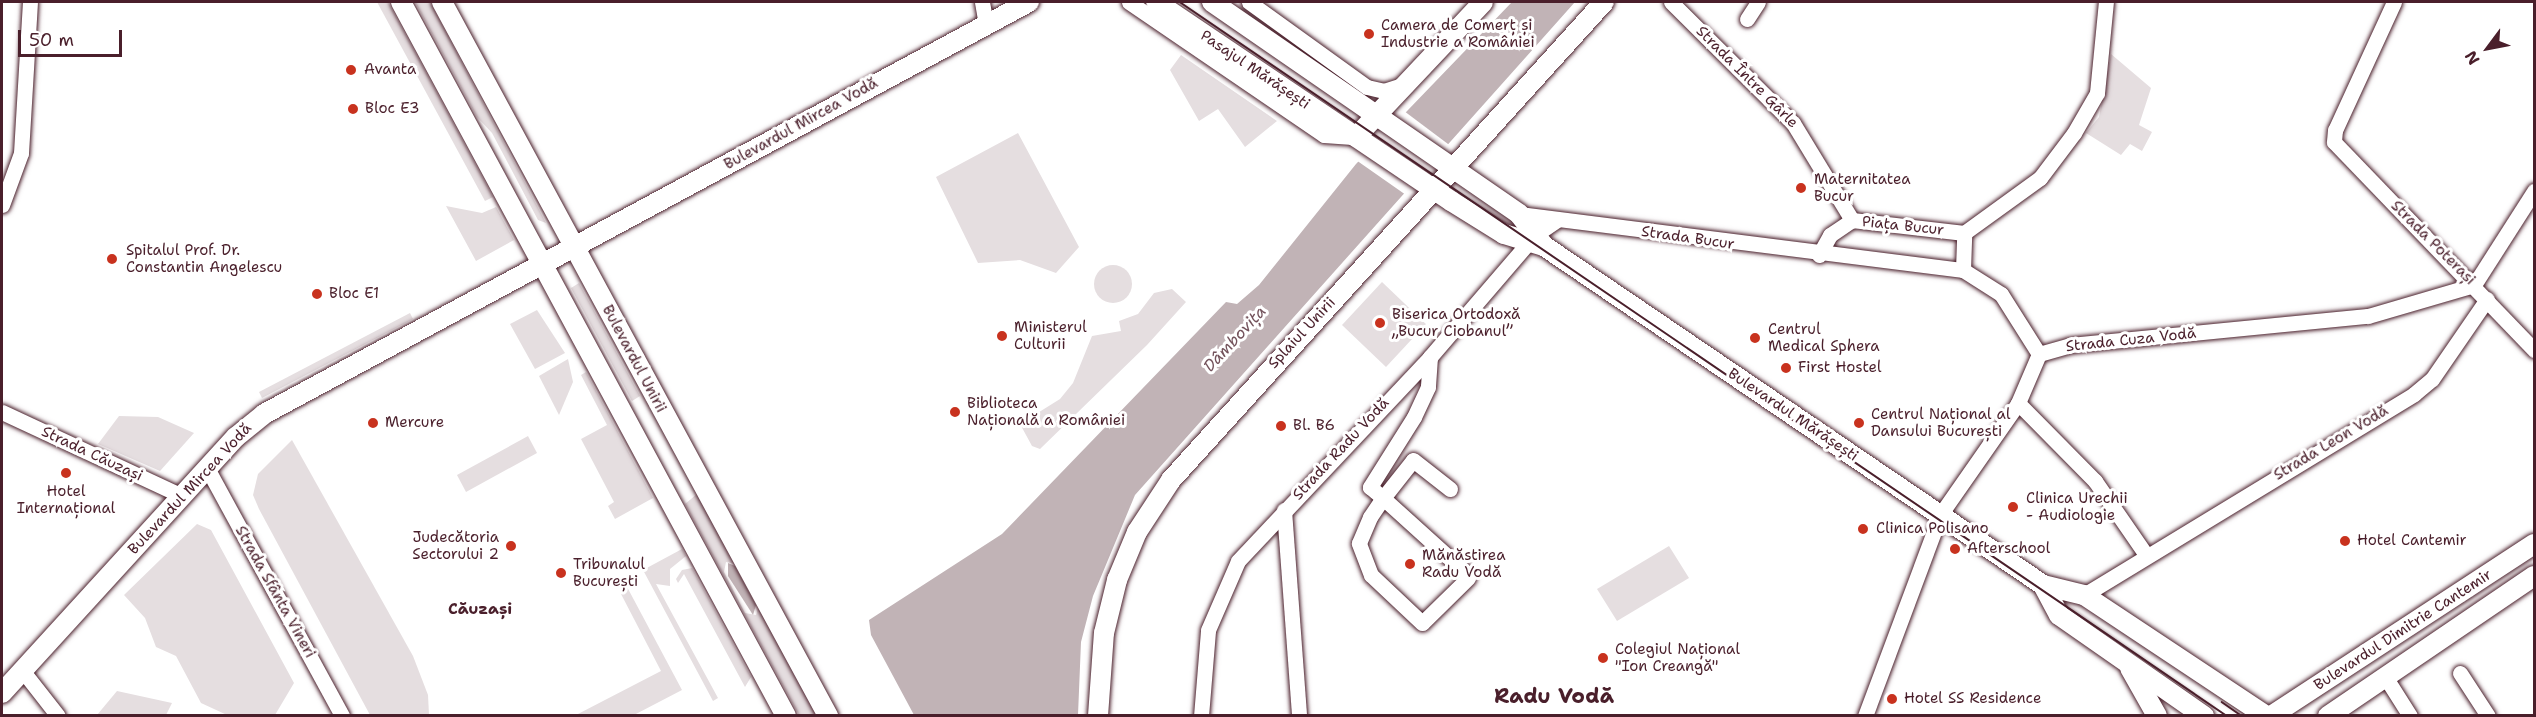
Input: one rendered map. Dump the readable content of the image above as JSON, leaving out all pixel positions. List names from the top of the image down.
{
  "streets": {
    "main road": [
      "Pasajul Mărășești",
      "Bulevardul Mircea Vodă",
      "Splaiul Unirii",
      "Bulevardul Unirii",
      "Bulevardul Mărășești",
      "Bulevardul Dimitrie Cantemir"
    ],
    "street": [
      "Strada Între Gârle",
      "Piața Bucur",
      "Strada Bucur",
      "Strada Poterași",
      "Strada Cuza Vodă",
      "Strada Leon Vodă",
      "Strada Radu Vodă",
      "Strada Căuzași",
      "Strada Sfânta Vineri"
    ]
  },
  "crossings": [
    ["Pasajul Mărășești", "Splaiul Unirii"],
    ["Pasajul Mărășești", "Bulevardul Mărășești"],
    ["Strada Între Gârle", "Piața Bucur"],
    ["Bulevardul Mircea Vodă", "Bulevardul Unirii"],
    ["Bulevardul Mircea Vodă", "Strada Căuzași"],
    ["Bulevardul Mircea Vodă", "Strada Sfânta Vineri"],
    ["Piața Bucur", "Strada Bucur"],
    ["Strada Bucur", "Bulevardul Mărășești"],
    ["Strada Poterași", "Strada Cuza Vodă"],
    ["Strada Poterași", "Strada Leon Vodă"],
    ["Splaiul Unirii", "Bulevardul Mărășești"],
    ["Bulevardul Mărășești", "Strada Leon Vodă"],
    ["Bulevardul Mărășești", "Strada Radu Vodă"]
  ],
  "districts": ["Căuzași", "Radu Vodă"],
  "water": ["Dâmbovița"],
  "places": [
    "Camera de Comerț și Industrie a României",
    "Avanta",
    "Bloc E3",
    "Maternitatea Bucur",
    "Spitalul Prof. Dr. Constantin Angelescu",
    "Bloc E1",
    "Biserica Ortodoxă „Bucur Ciobanul”",
    "Ministerul Culturii",
    "Centrul Medical Sphera",
    "First Hostel",
    "Biblioteca Națională a României",
    "Mercure",
    "Centrul Național al Dansului București",
    "Bl. B6",
    "Hotel Internațional",
    "Clinica Urechii - Audiologie",
    "Clinica Polisano",
    "Hotel Cantemir",
    "Judecătoria Sectorului 2",
    "Afterschool",
    "Mănăstirea Radu Vodă",
    "Tribunalul București",
    "Colegiul Național \"Ion Creangă\"",
    "Hotel SS Residence"
  ],
  "scale_bar": "50 m",
  "north": "bottom left"
}
